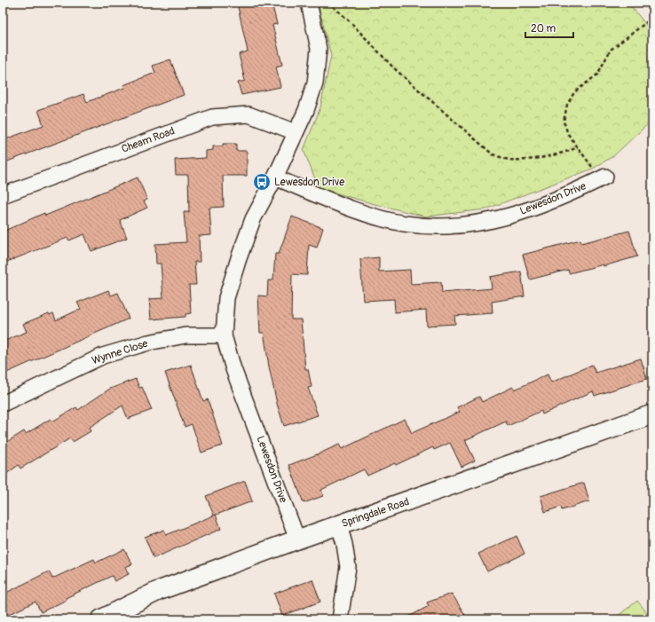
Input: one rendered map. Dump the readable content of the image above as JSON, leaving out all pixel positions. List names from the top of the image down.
{
  "streets": {
    "street": [
      "Cheam Road",
      "Lewesdon Drive",
      "Wynne Close",
      "Springdale Road"
    ]
  },
  "crossings": [
    ["Cheam Road", "Lewesdon Drive"],
    ["Lewesdon Drive", "Wynne Close"],
    ["Lewesdon Drive", "Springdale Road"]
  ],
  "places": {
    "bus stop": ["Lewesdon Drive"]
  },
  "scale_bar": "20 m"
}
